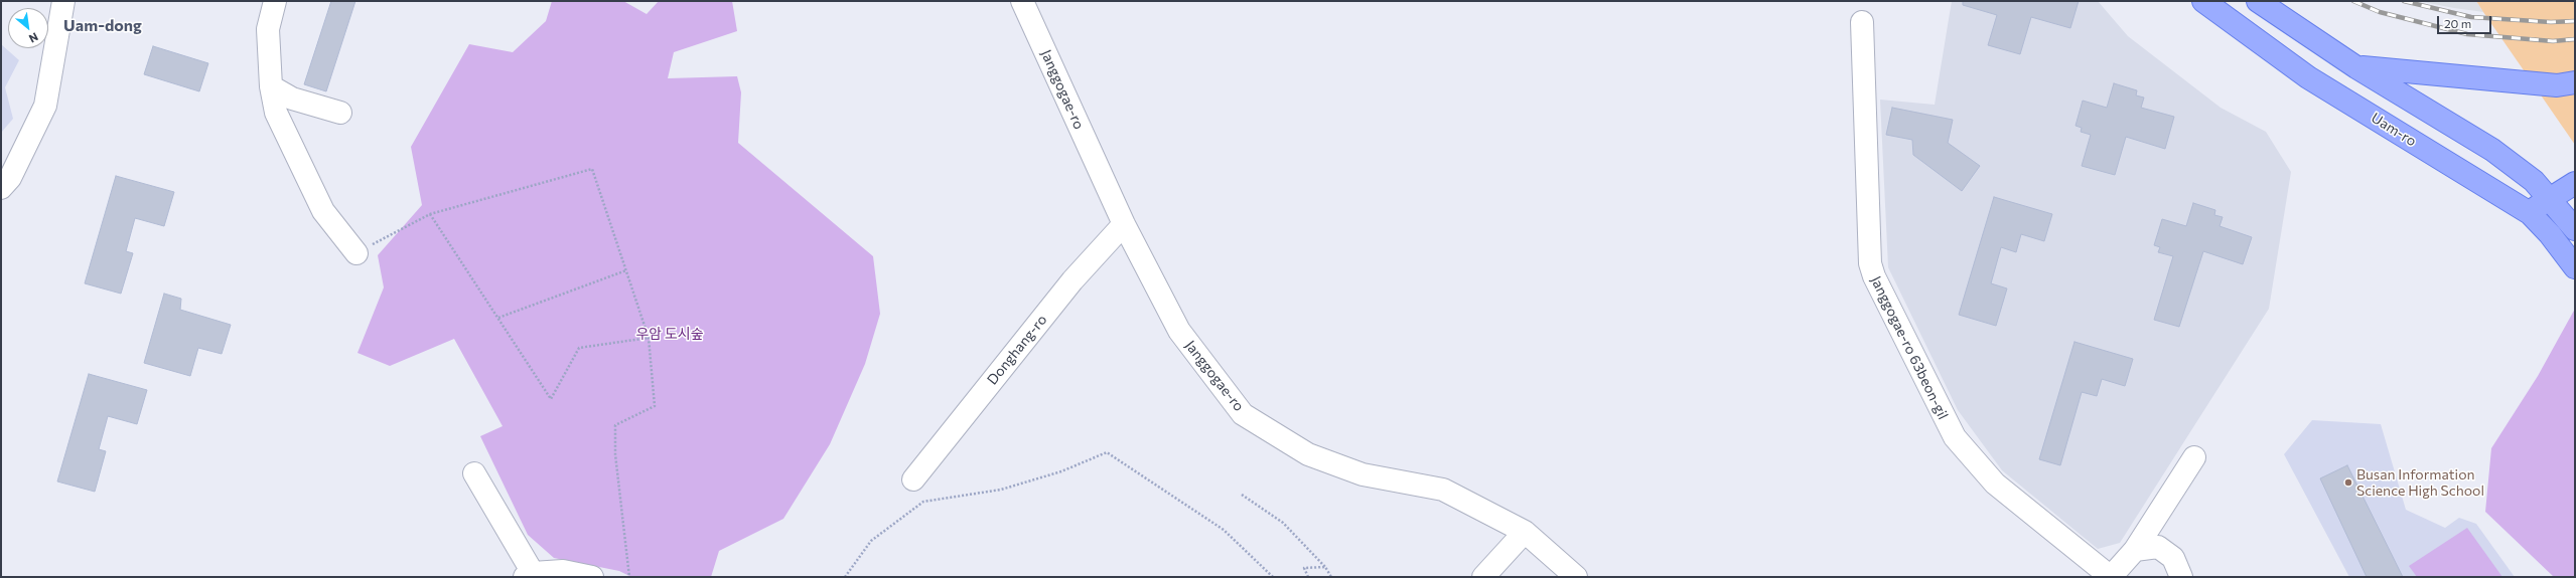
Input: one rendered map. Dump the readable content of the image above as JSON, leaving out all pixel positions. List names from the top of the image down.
{
  "streets": {
    "main road": ["Uam-ro"],
    "street": ["Janggogae-ro", "Janggogae-ro 63beon-gil", "Donghang-ro"]
  },
  "crossings": [
    ["Janggogae-ro", "Donghang-ro"]
  ],
  "districts": ["Uam-dong"],
  "parks": ["우암 도시숲"],
  "places": ["Busan Information Science High School"],
  "scale_bar": "20 m",
  "north": "bottom right"
}
